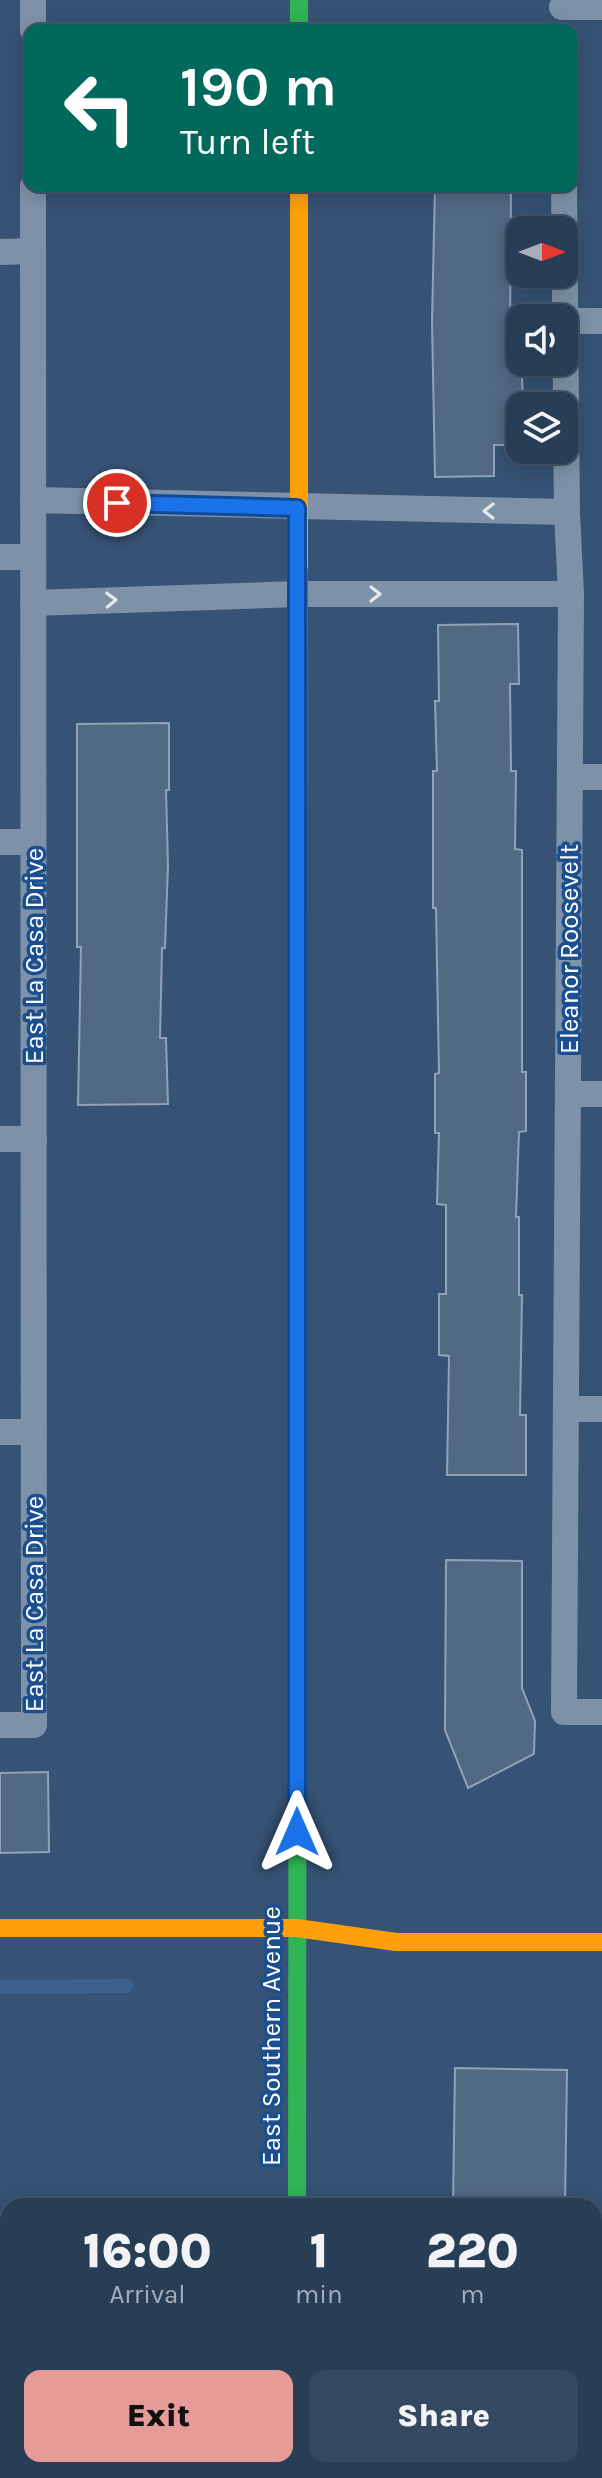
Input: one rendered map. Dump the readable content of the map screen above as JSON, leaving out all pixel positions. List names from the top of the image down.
{
  "streets": {
    "main road": ["East Southern Avenue"],
    "lane": ["Eleanor Roosevelt", "East La Casa Drive"]
  },
  "north": "right",
  "page": {
    "turn": ["190 m", "Turn left"],
    "eta": [
      "16:00",
      "Arrival",
      "1",
      "min",
      "220",
      "m"
    ],
    "buttons": ["Exit", "Share"]
  }
}
